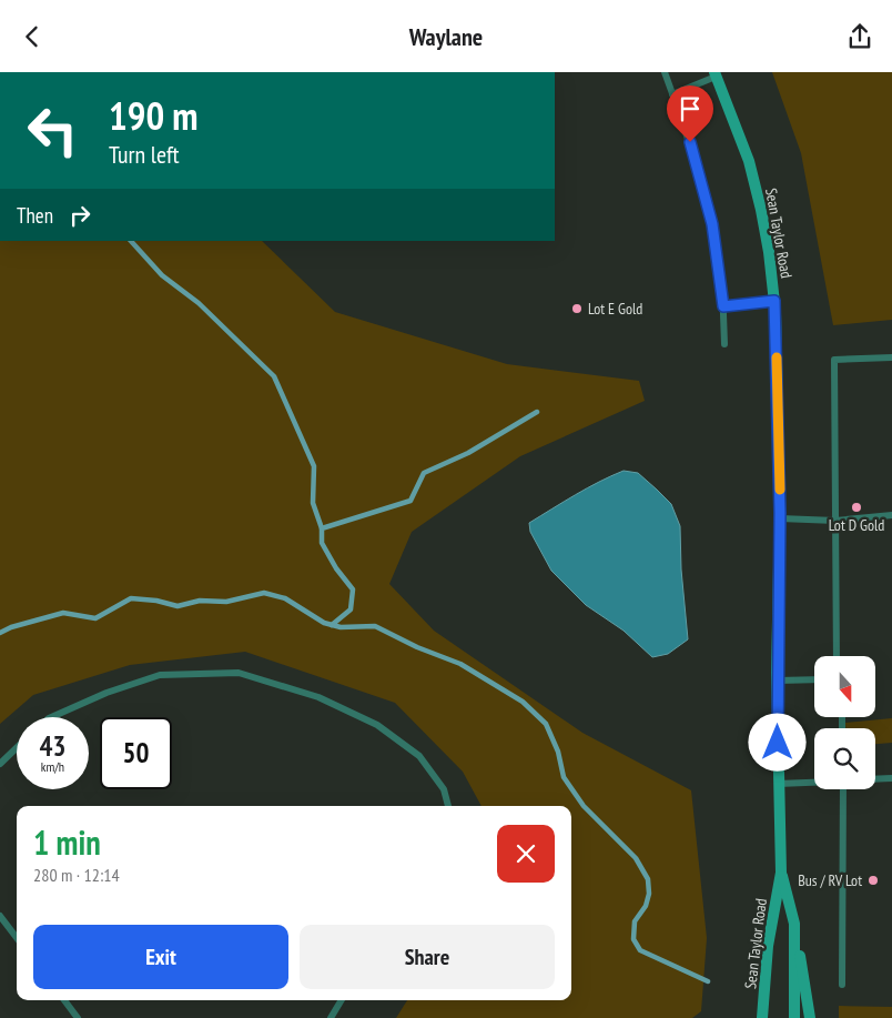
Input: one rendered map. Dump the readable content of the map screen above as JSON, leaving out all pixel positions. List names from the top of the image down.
{
  "streets": {
    "main road": ["Sean Taylor Road"]
  },
  "places": ["Lot E Gold", "Lot D Gold", "Bus / RV Lot"],
  "north": "bottom",
  "page": {
    "header": "Waylane",
    "turn": ["190 m", "Turn left"],
    "then": "Then",
    "speed": "43 km/h",
    "limit": "50",
    "heading": ["1 min", "280 m · 12:14"],
    "buttons": ["Exit", "Share"]
  }
}
